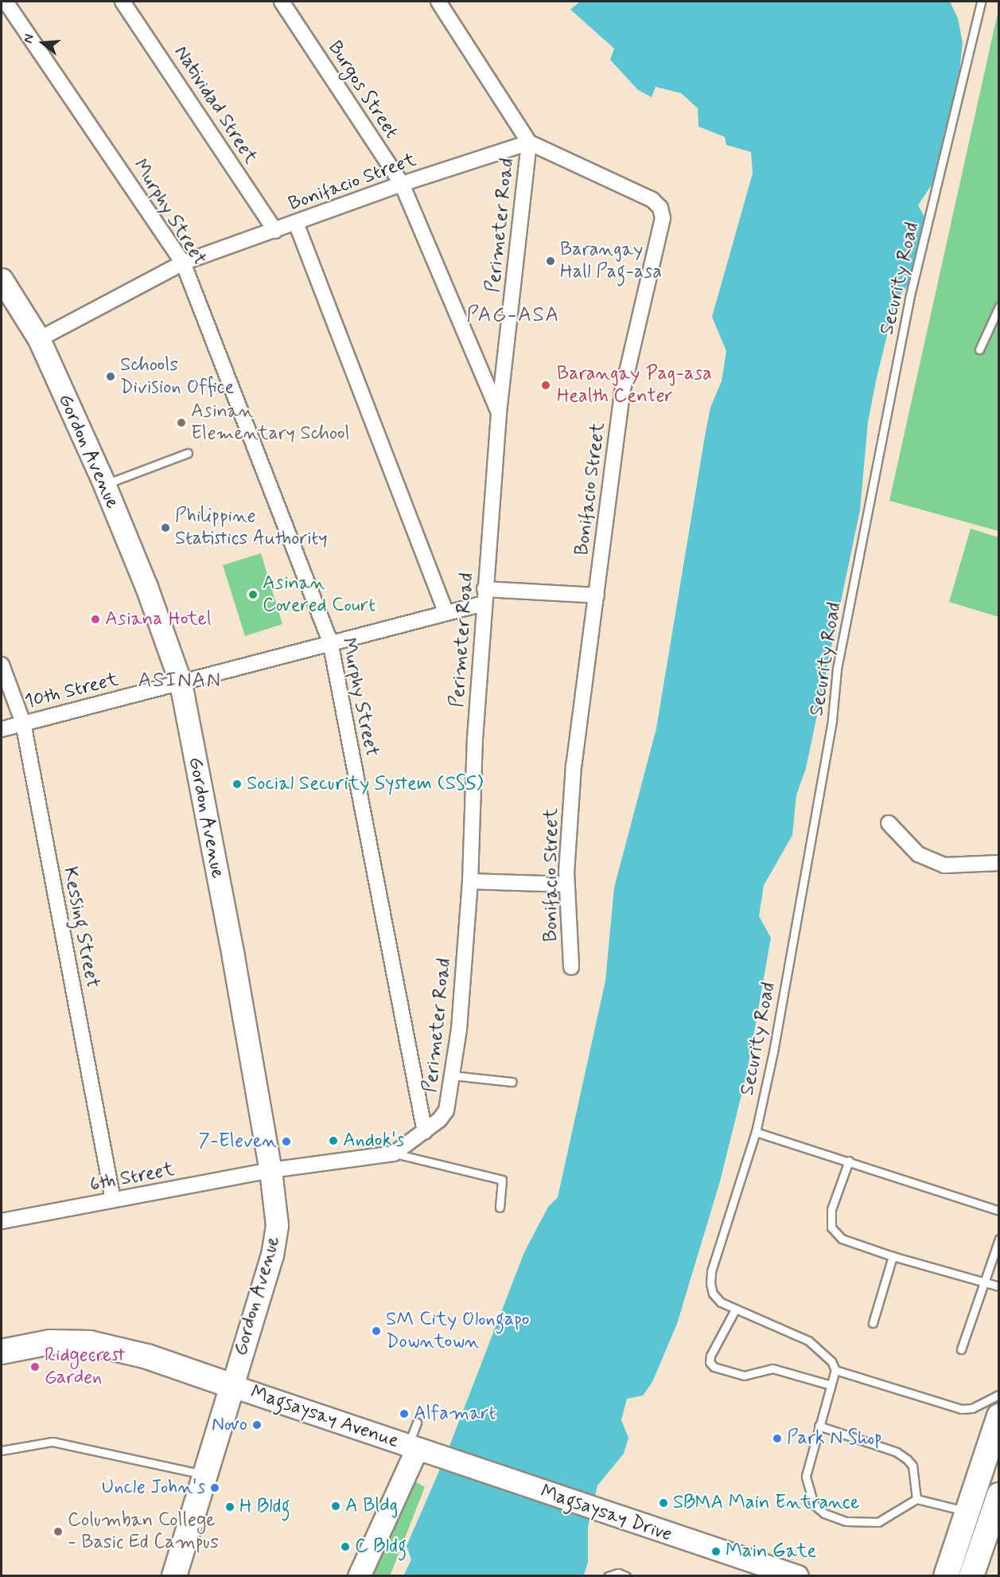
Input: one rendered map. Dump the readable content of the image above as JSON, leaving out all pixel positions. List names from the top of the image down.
{
  "streets": {
    "main road": ["Gordon Avenue", "Magsaysay Avenue", "Magsaysay Drive"],
    "street": [
      "Burgos Street",
      "Natividad Street",
      "Bonifacio Street",
      "Murphy Street",
      "Perimeter Road",
      "10th Street",
      "Kessing Street",
      "6th Street"
    ],
    "lane": ["Security Road"]
  },
  "crossings": [
    ["Burgos Street", "Bonifacio Street"],
    ["Burgos Street", "Perimeter Road"],
    ["Natividad Street", "Bonifacio Street"],
    ["Bonifacio Street", "Murphy Street"],
    ["Bonifacio Street", "Perimeter Road"],
    ["Bonifacio Street", "Gordon Avenue"],
    ["Bonifacio Street", "10th Street"],
    ["Murphy Street", "Perimeter Road"],
    ["Murphy Street", "10th Street"],
    ["Perimeter Road", "10th Street"],
    ["Perimeter Road", "6th Street"],
    ["Gordon Avenue", "10th Street"],
    ["Gordon Avenue", "6th Street"],
    ["Gordon Avenue", "Magsaysay Avenue"],
    ["10th Street", "Kessing Street"],
    ["Kessing Street", "6th Street"],
    ["Magsaysay Avenue", "Magsaysay Drive"]
  ],
  "districts": ["PAG-ASA", "ASINAN"],
  "places": [
    "Barangay Hall Pag-asa",
    "Schools Division Office",
    "Barangay Pag-asa Health Center",
    "Asinan Elementary School",
    "Philippine Statistics Authority",
    "Asinan Covered Court",
    "Asiana Hotel",
    "Social Security System (SSS)",
    "Andok's",
    "7-Eleven",
    "SM City Olongapo Downtown",
    "Ridgecrest Garden",
    "Alfamart",
    "Novo",
    "Park N Shop",
    "Uncle John's",
    "SBMA Main Entrance",
    "A Bldg",
    "H Bldg",
    "Columban College - Basic Ed Campus",
    "C Bldg",
    "Main Gate"
  ],
  "north": "left"
}
